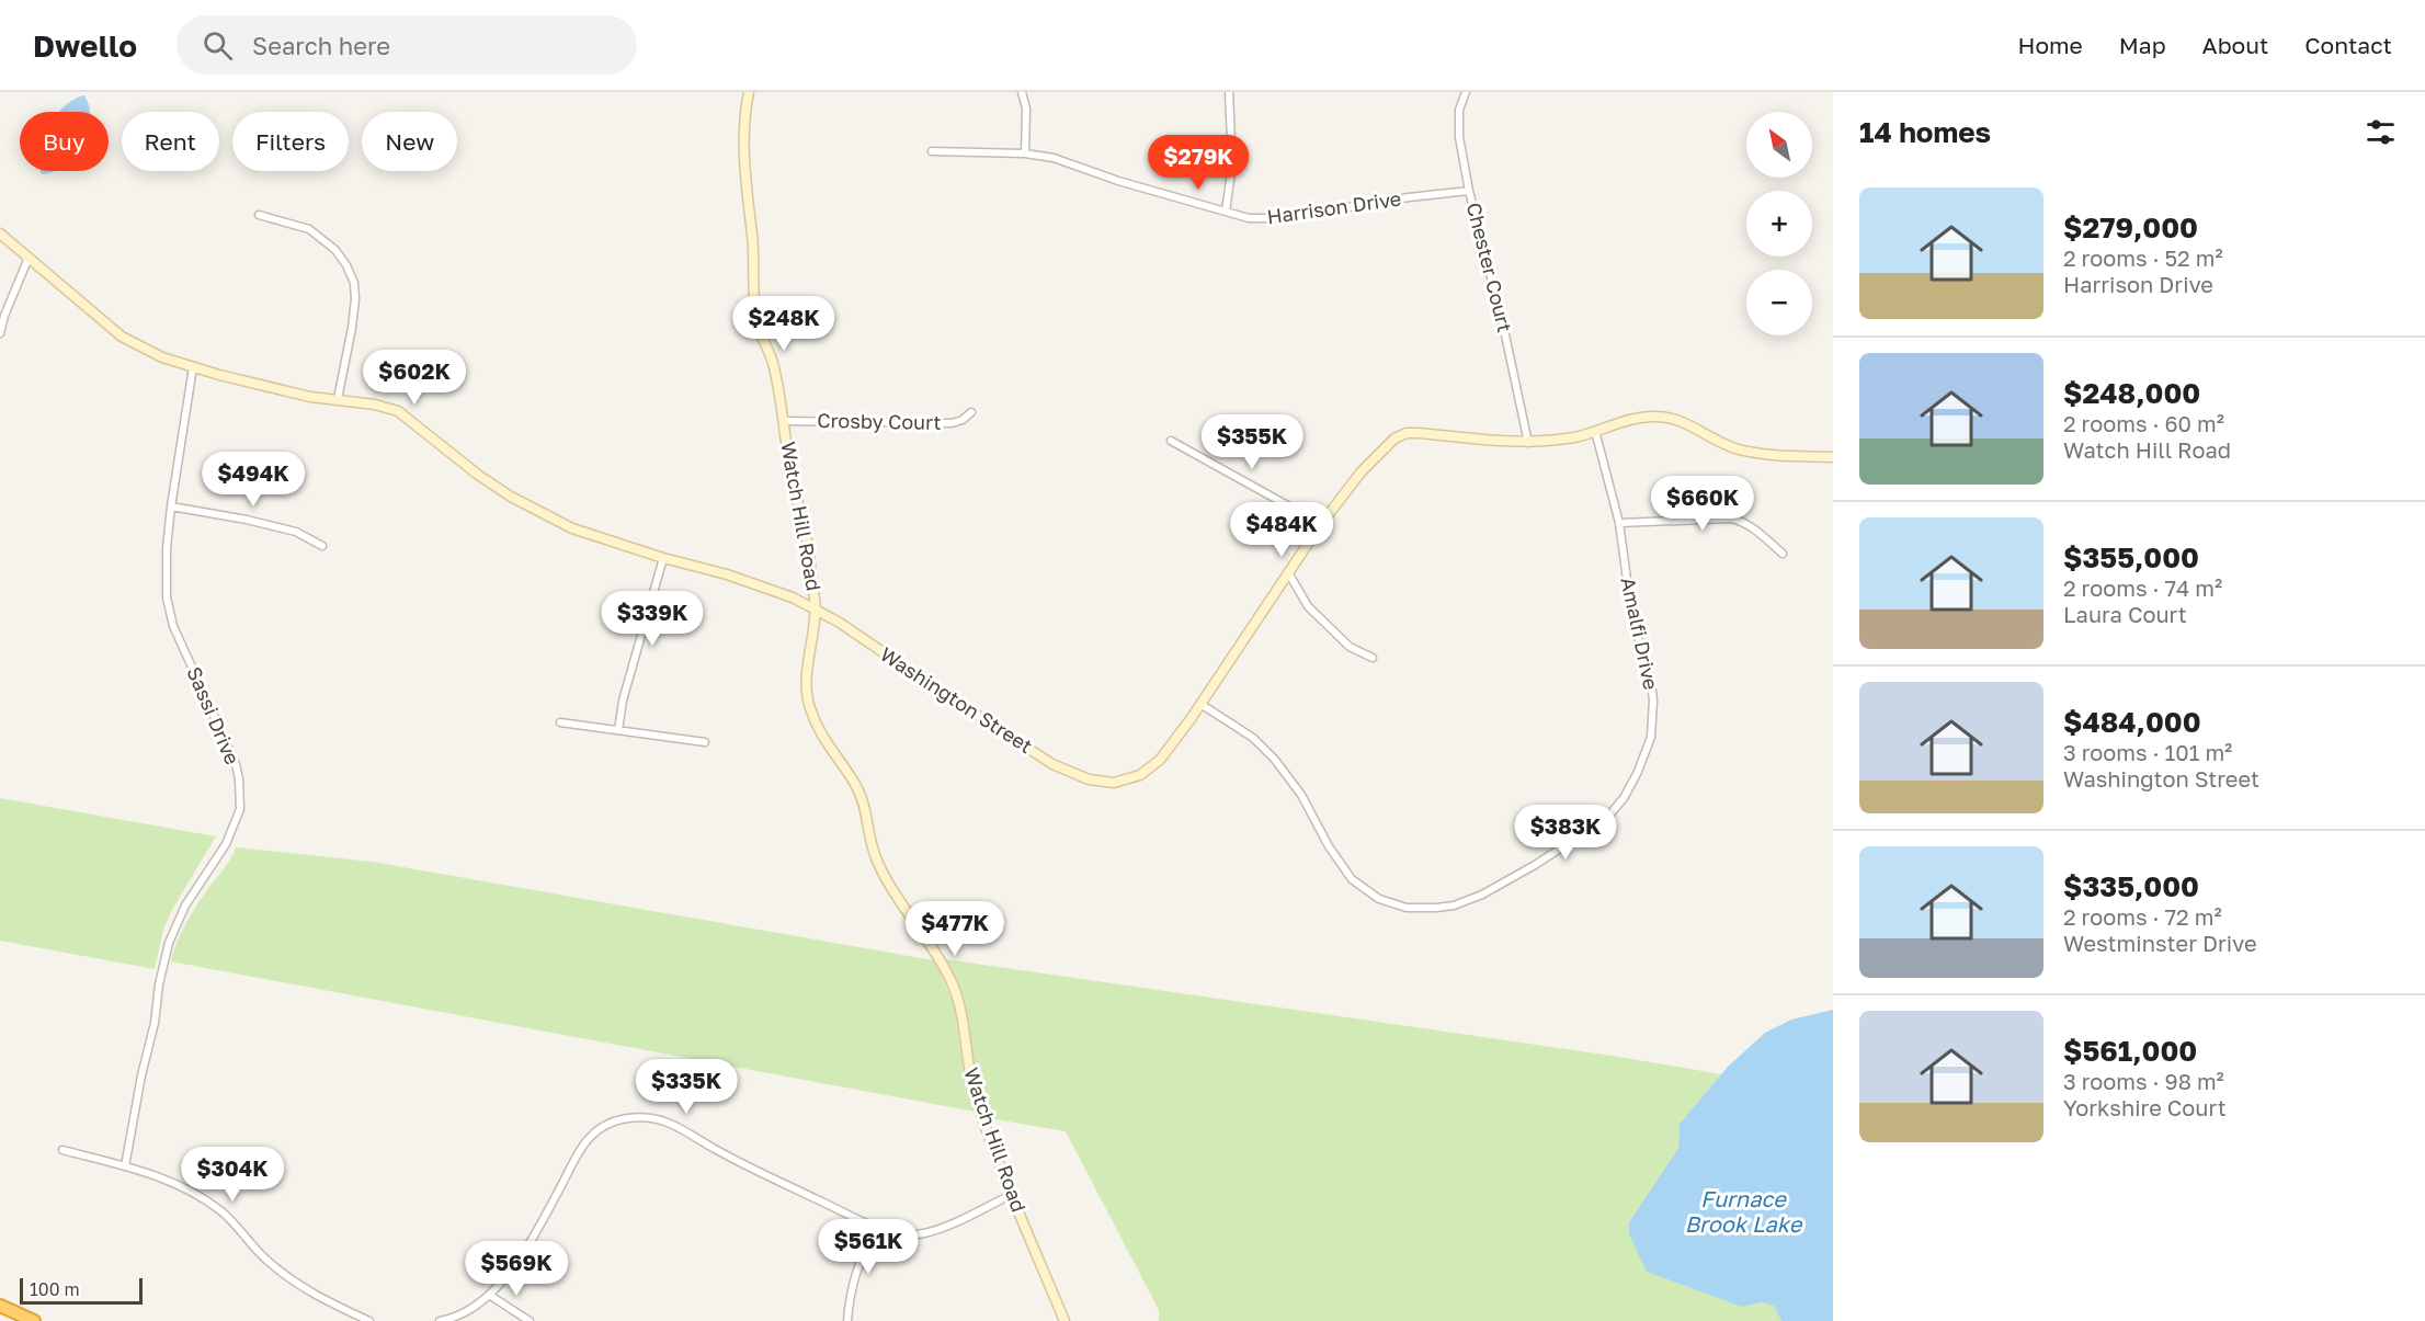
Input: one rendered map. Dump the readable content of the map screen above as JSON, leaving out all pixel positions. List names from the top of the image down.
{
  "streets": {
    "street": [
      "Harrison Drive",
      "Chester Court",
      "Crosby Court",
      "Watch Hill Road",
      "Amalfi Drive",
      "Washington Street",
      "Sassi Drive"
    ]
  },
  "crossings": [
    ["Harrison Drive", "Chester Court"],
    ["Chester Court", "Washington Street"],
    ["Crosby Court", "Watch Hill Road"],
    ["Watch Hill Road", "Washington Street"],
    ["Amalfi Drive", "Washington Street"],
    ["Washington Street", "Sassi Drive"]
  ],
  "water": ["Furnace Brook Lake"],
  "scale_bar": "100 m",
  "north": "top left",
  "page": {
    "header": "Dwello",
    "search": "Search here",
    "nav": [
      "Home",
      "Map",
      "About",
      "Contact"
    ],
    "heading": "14 homes",
    "map_buttons": ["+", "−"],
    "chip": [
      "Buy",
      "Rent",
      "Filters",
      "New"
    ],
    "price": [
      "$279K",
      "$248K",
      "$602K",
      "$355K",
      "$494K",
      "$660K",
      "$484K",
      "$339K",
      "$383K",
      "$477K",
      "$335K",
      "$304K",
      "$561K",
      "$569K"
    ],
    "list": [
      {
        "name": "$279,000",
        "note": "2 rooms · 52 m² · Harrison Drive"
      },
      {
        "name": "$248,000",
        "note": "2 rooms · 60 m² · Watch Hill Road"
      },
      {
        "name": "$355,000",
        "note": "2 rooms · 74 m² · Laura Court"
      },
      {
        "name": "$484,000",
        "note": "3 rooms · 101 m² · Washington Street"
      },
      {
        "name": "$335,000",
        "note": "2 rooms · 72 m² · Westminster Drive"
      },
      {
        "name": "$561,000",
        "note": "3 rooms · 98 m² · Yorkshire Court"
      }
    ],
    "scale": "100 m"
  }
}
